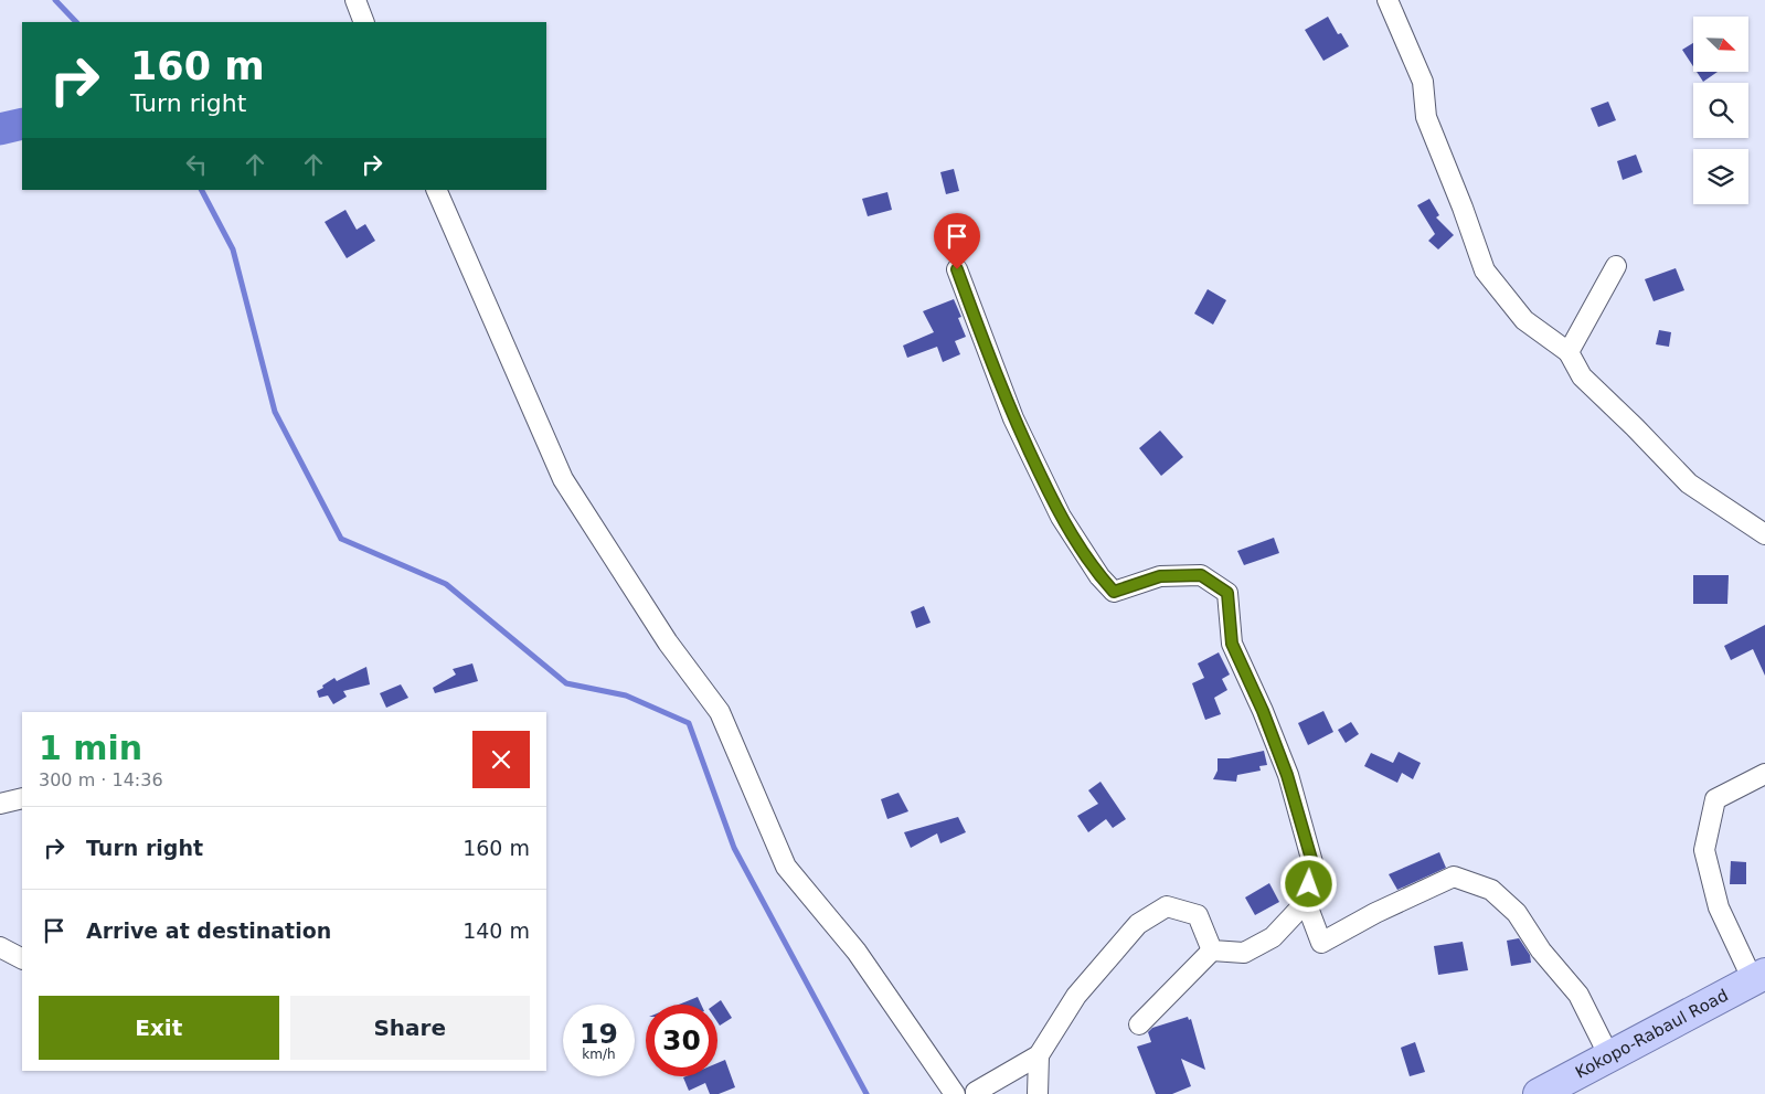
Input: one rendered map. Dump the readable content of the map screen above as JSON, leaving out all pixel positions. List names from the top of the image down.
{
  "streets": {
    "main road": ["Kokopo-Rabaul Road"]
  },
  "north": "bottom right",
  "page": {
    "turn": ["160 m", "Turn right"],
    "heading": ["1 min", "300 m · 14:36"],
    "list": [
      {
        "name": "Turn right",
        "value": "160 m"
      },
      {
        "name": "Arrive at destination",
        "value": "140 m"
      }
    ],
    "buttons": ["Exit", "Share"],
    "speed": "19 km/h",
    "limit": "30"
  }
}
